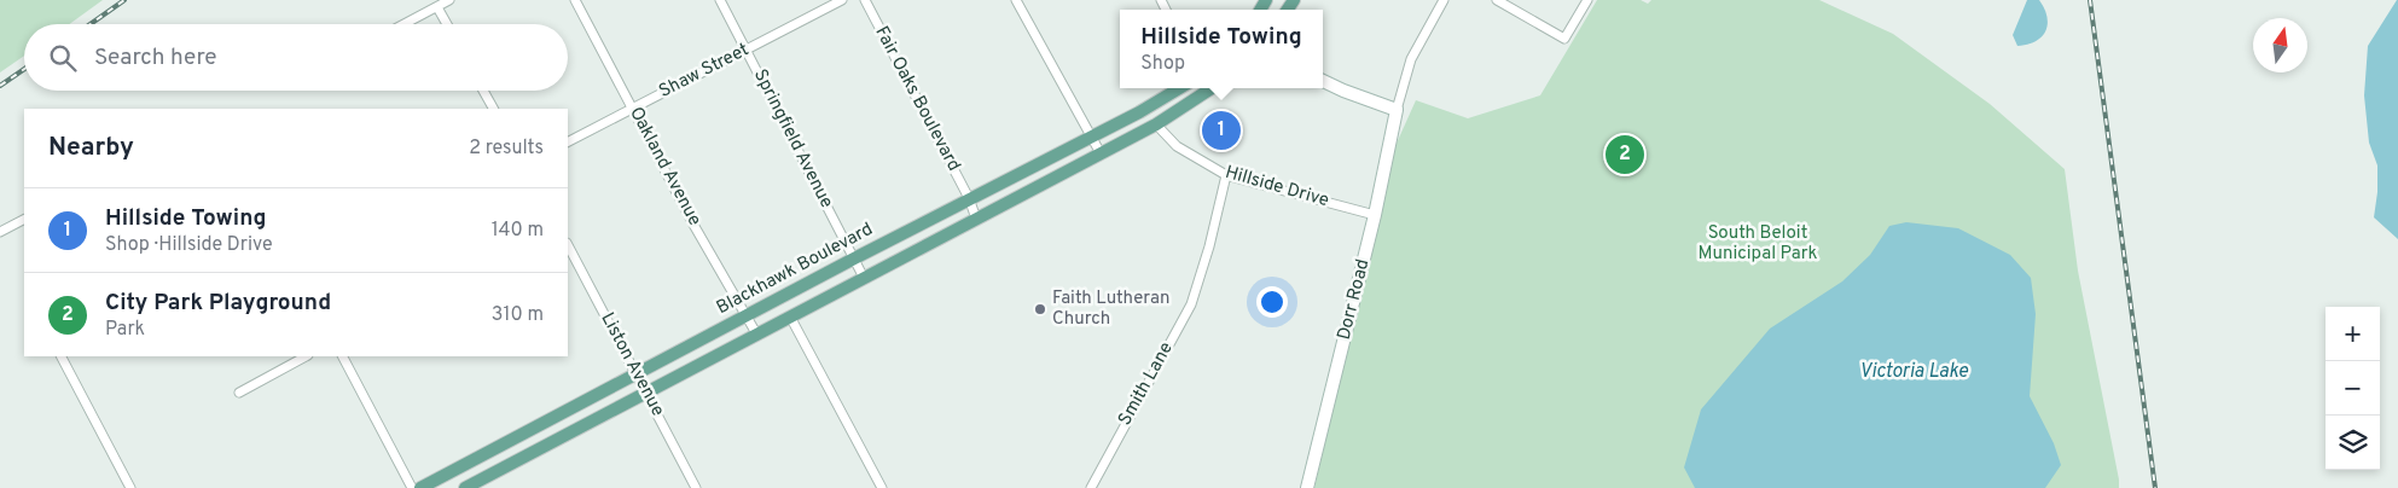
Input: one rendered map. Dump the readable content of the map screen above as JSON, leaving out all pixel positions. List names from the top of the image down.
{
  "streets": {
    "main road": ["Blackhawk Boulevard"],
    "street": [
      "Shaw Street",
      "Fair Oaks Boulevard",
      "Springfield Avenue",
      "Oakland Avenue",
      "Hillside Drive",
      "Dorr Road",
      "Liston Avenue",
      "Smith Lane"
    ]
  },
  "crossings": [
    ["Shaw Street", "Springfield Avenue"],
    ["Shaw Street", "Oakland Avenue"],
    ["Fair Oaks Boulevard", "Blackhawk Boulevard"],
    ["Springfield Avenue", "Blackhawk Boulevard"],
    ["Oakland Avenue", "Blackhawk Boulevard"],
    ["Hillside Drive", "Dorr Road"],
    ["Hillside Drive", "Smith Lane"],
    ["Blackhawk Boulevard", "Liston Avenue"]
  ],
  "water": ["Victoria Lake"],
  "parks": ["South Beloit Municipal Park"],
  "places": ["Faith Lutheran Church"],
  "north": "top",
  "page": {
    "popup": ["Hillside Towing", "Shop"],
    "search": "Search here",
    "pins": ["1", "2"],
    "heading": ["Nearby", "2 results"],
    "list": [
      {
        "mark": "1",
        "name": "Hillside Towing",
        "note": "Shop · Hillside Drive",
        "value": "140 m"
      },
      {
        "mark": "2",
        "name": "City Park Playground",
        "note": "Park",
        "value": "310 m"
      }
    ],
    "map_buttons": ["+", "−"]
  }
}
